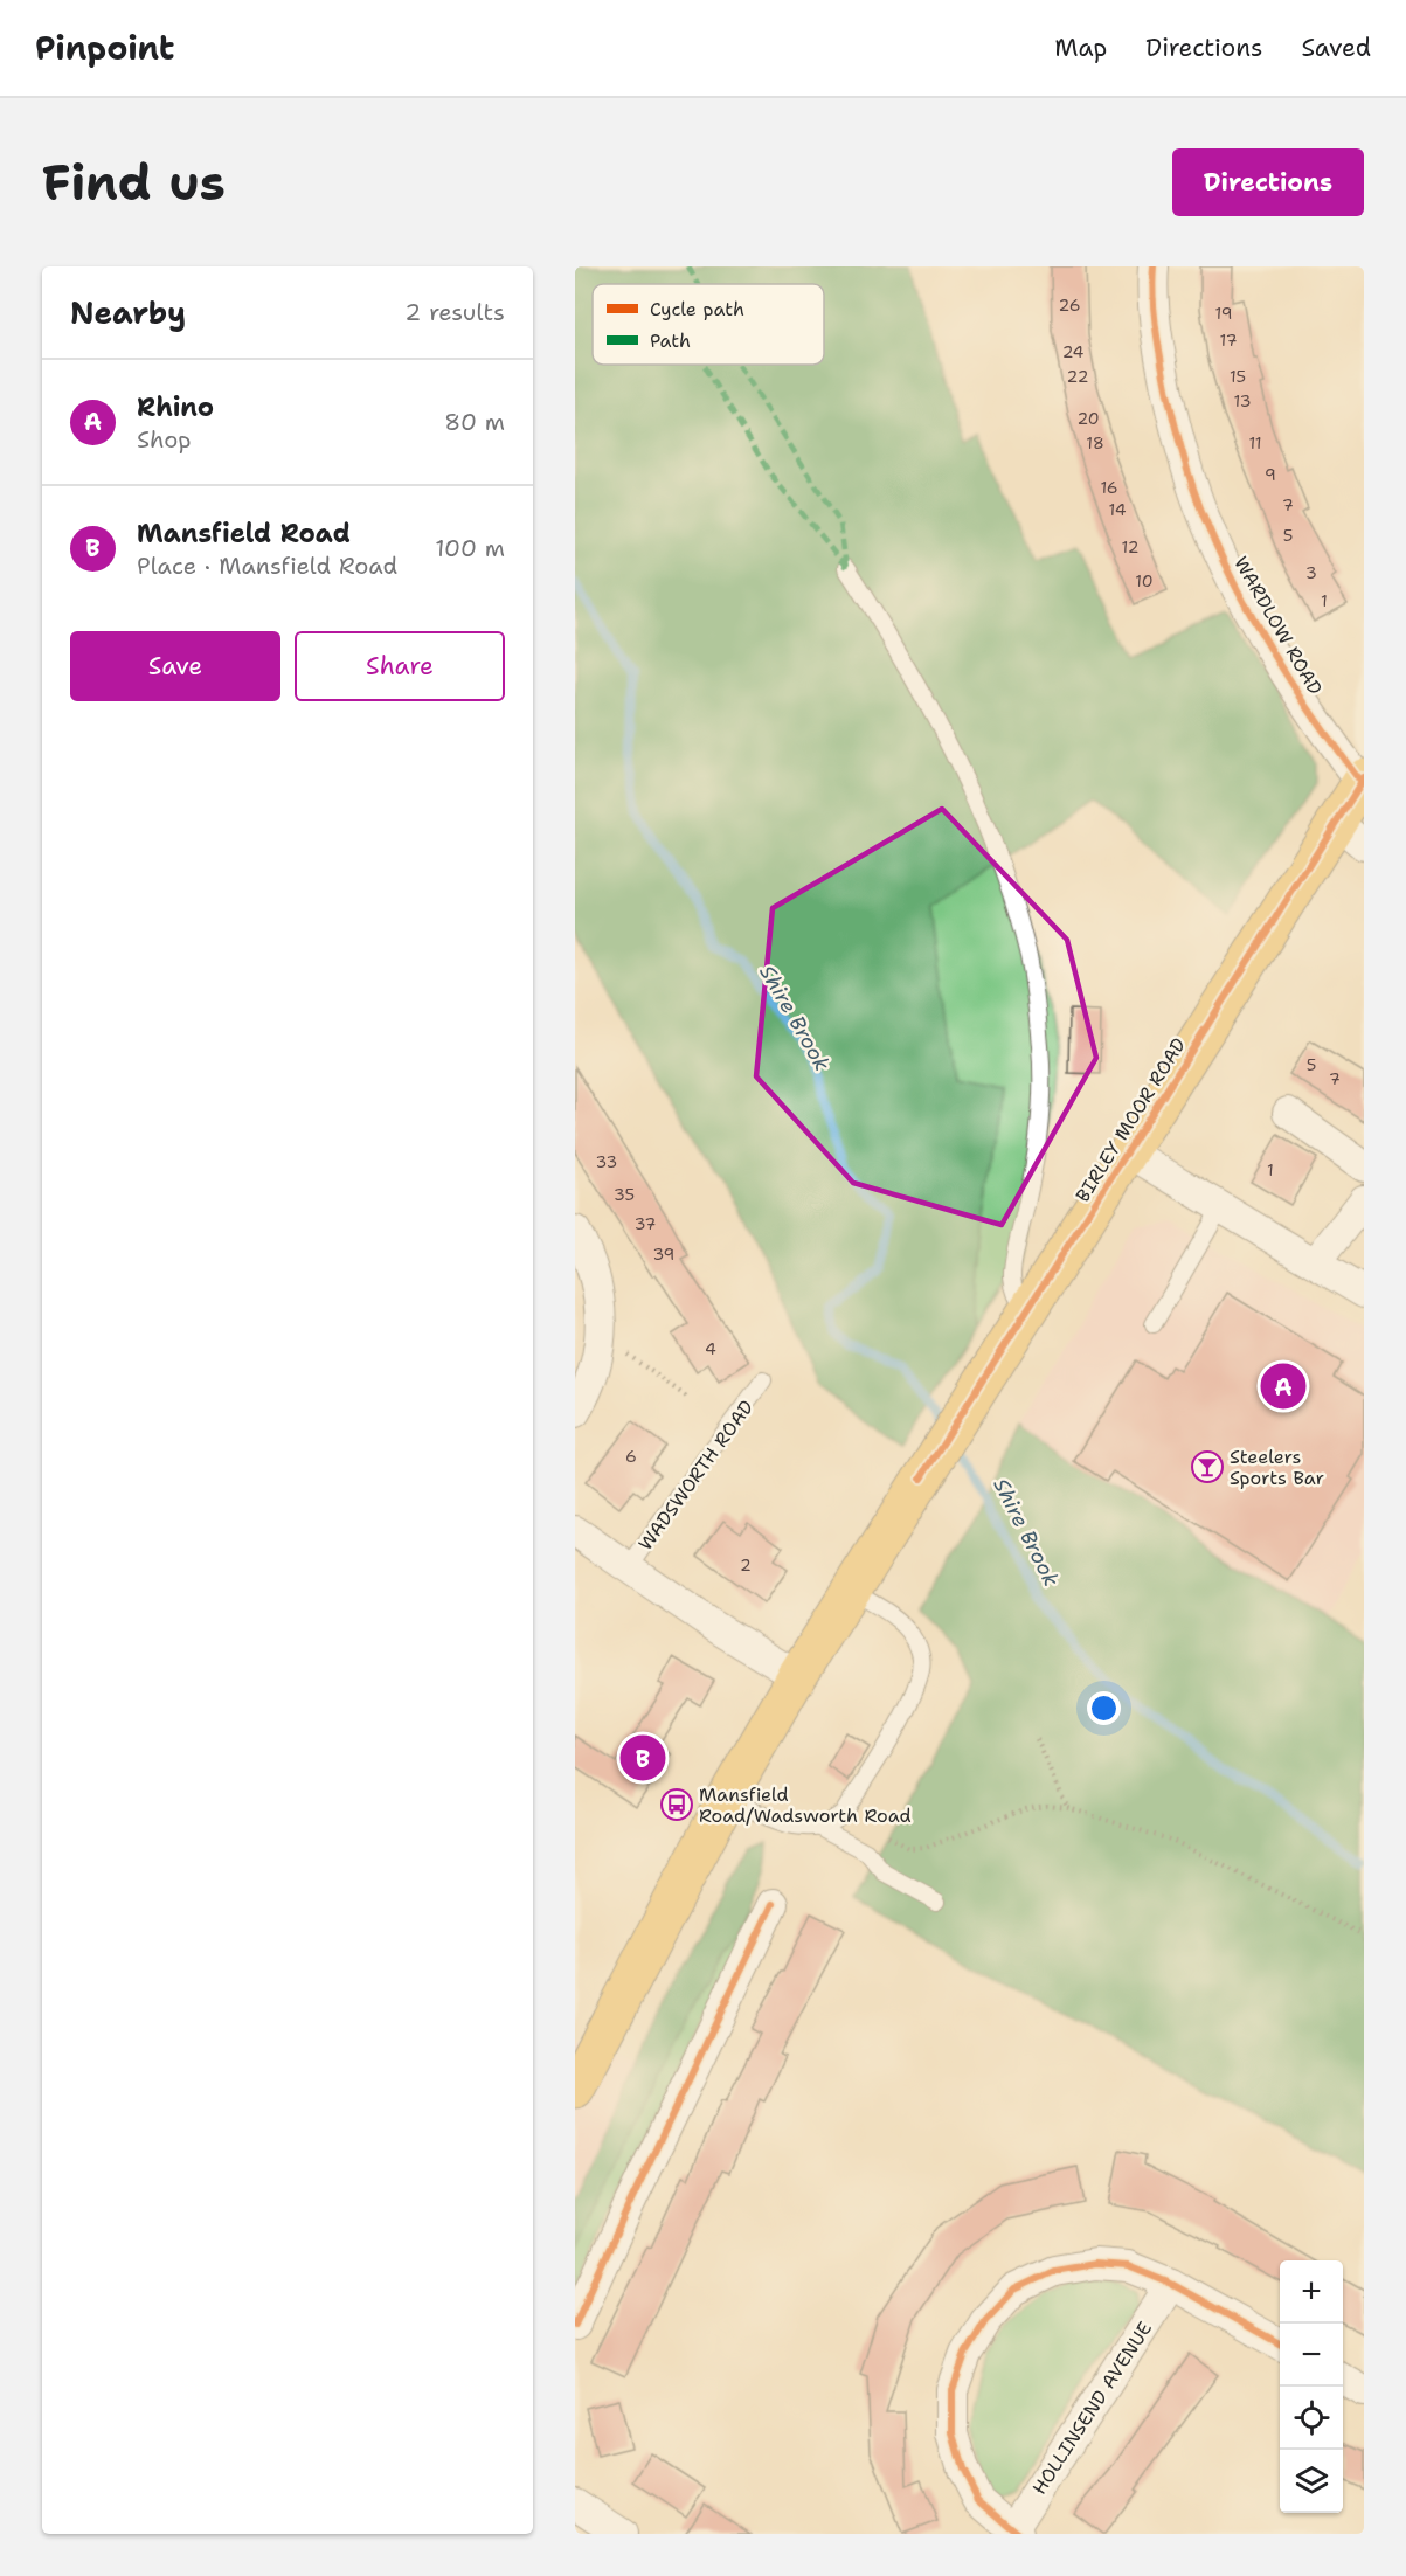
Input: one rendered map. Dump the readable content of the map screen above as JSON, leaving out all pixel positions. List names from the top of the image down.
{
  "streets": {
    "main road": ["BIRLEY MOOR ROAD"],
    "street": ["WARDLOW ROAD", "WADSWORTH ROAD", "HOLLINSEND AVENUE"]
  },
  "crossings": [
    ["WARDLOW ROAD", "BIRLEY MOOR ROAD"],
    ["BIRLEY MOOR ROAD", "WADSWORTH ROAD"]
  ],
  "water": ["Shire Brook"],
  "places": {
    "bar": ["Steelers Sports Bar"],
    "bus stop": ["Mansfield Road/Wadsworth Road"]
  },
  "house_numbers": [
    "26",
    "19",
    "17",
    "24",
    "22",
    "15",
    "13",
    "20",
    "18",
    "11",
    "9",
    "16",
    "7",
    "14",
    "5",
    "12",
    "3",
    "10",
    "1",
    "5",
    "7",
    "33",
    "1",
    "35",
    "37",
    "39",
    "4",
    "6",
    "2"
  ],
  "legend": ["Cycle path", "Path"],
  "page": {
    "header": "Pinpoint",
    "nav": ["Map", "Directions", "Saved"],
    "buttons": [
      "Directions",
      ["Save", "Share"]
    ],
    "title": "Find us",
    "heading": ["Nearby", "2 results"],
    "list": [
      {
        "mark": "A",
        "name": "Rhino",
        "note": "Shop",
        "value": "80 m"
      },
      {
        "mark": "B",
        "name": "Mansfield Road",
        "note": "Place · Mansfield Road",
        "value": "100 m"
      }
    ],
    "pins": ["A", "B"],
    "map_buttons": ["+", "−"]
  }
}
